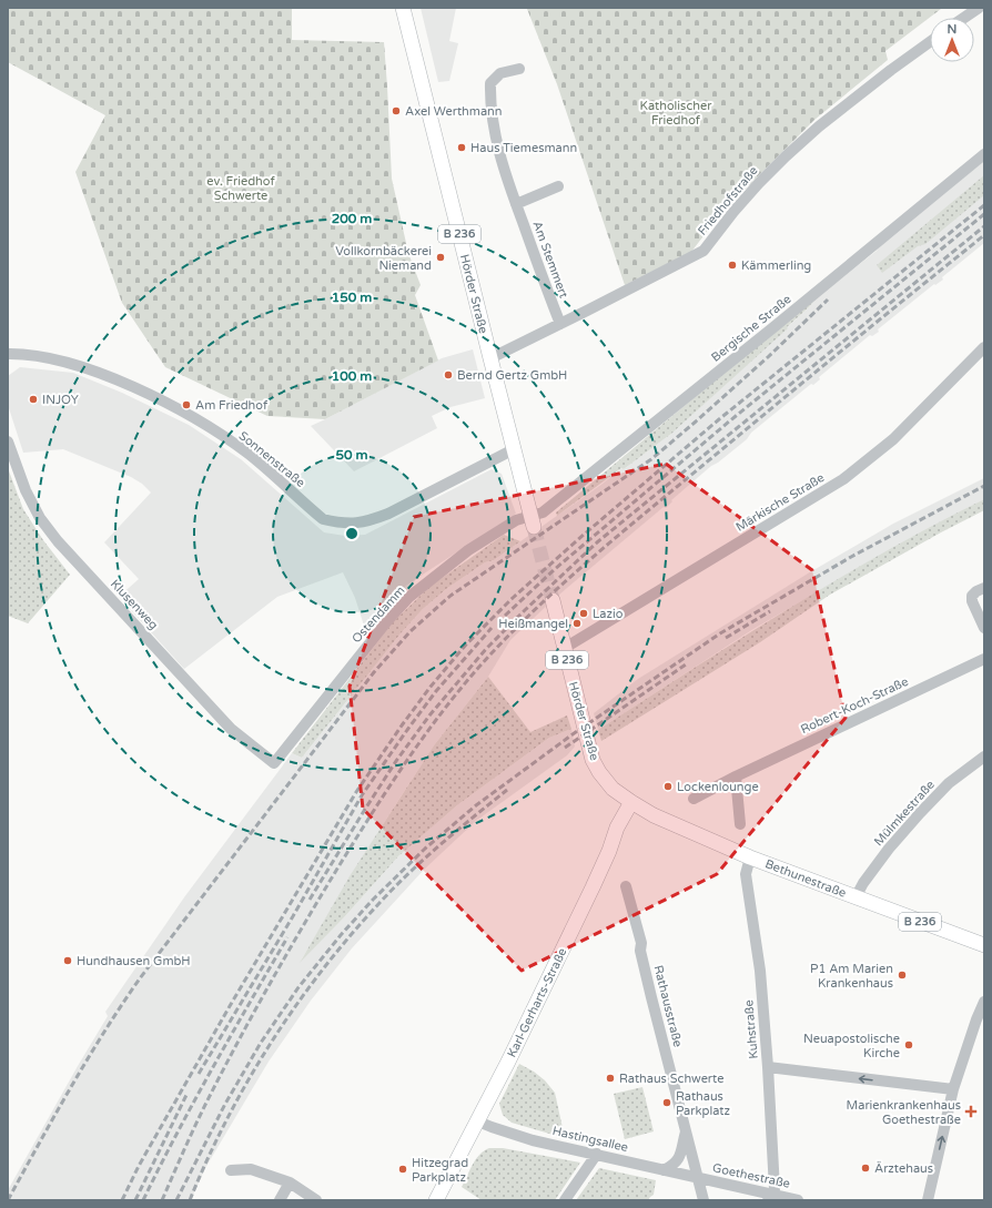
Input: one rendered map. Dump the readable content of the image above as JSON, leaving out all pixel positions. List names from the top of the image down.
{
  "streets": {
    "main road": [
      "B 236",
      "Hörder Straße",
      "Bethunestraße",
      "Karl-Gerharts-Straße"
    ],
    "street": [
      "Friedhofstraße",
      "Am Stemmert",
      "Bergische Straße",
      "Sonnenstraße",
      "Märkische Straße",
      "Klusenweg",
      "Ostendamm",
      "Robert-Koch-Straße",
      "Mülmkestraße",
      "Rathausstraße",
      "Kuhstraße",
      "Hastingsallee",
      "Goethestraße"
    ]
  },
  "crossings": [
    ["Friedhofstraße", "Am Stemmert"],
    ["Friedhofstraße", "Hörder Straße"],
    ["Hörder Straße", "Bergische Straße"],
    ["Hörder Straße", "Sonnenstraße"],
    ["Hörder Straße", "Märkische Straße"],
    ["Hörder Straße", "Ostendamm"],
    ["Hörder Straße", "Bethunestraße"],
    ["Hörder Straße", "Karl-Gerharts-Straße"],
    ["Bergische Straße", "Ostendamm"],
    ["Klusenweg", "Ostendamm"],
    ["Mülmkestraße", "Bethunestraße"],
    ["Bethunestraße", "Karl-Gerharts-Straße"],
    ["Bethunestraße", "Kuhstraße"],
    ["Karl-Gerharts-Straße", "Hastingsallee"],
    ["Rathausstraße", "Hastingsallee"],
    ["Rathausstraße", "Goethestraße"],
    ["Kuhstraße", "Goethestraße"],
    ["Hastingsallee", "Goethestraße"]
  ],
  "parks": ["Katholischer Friedhof", "ev. Friedhof Schwerte"],
  "places": {
    "other": [
      "Axel Werthmann",
      "Haus Tiemesmann",
      "Vollkornbäckerei Niemand",
      "Kämmerling",
      "Bernd Gertz GmbH",
      "INJOY",
      "Am Friedhof",
      "Lazio",
      "Heißmangel",
      "Lockenlounge",
      "Hundhausen GmbH",
      "P1 Am Marien Krankenhaus",
      "Neuapostolische Kirche",
      "Rathaus Schwerte",
      "Rathaus Parkplatz",
      "Ärztehaus",
      "Hitzegrad Parkplatz"
    ],
    "health": ["Marienkrankenhaus Goethestraße"]
  },
  "north": "top",
  "rings": [
    "200 m",
    "150 m",
    "100 m",
    "50 m"
  ]
}
